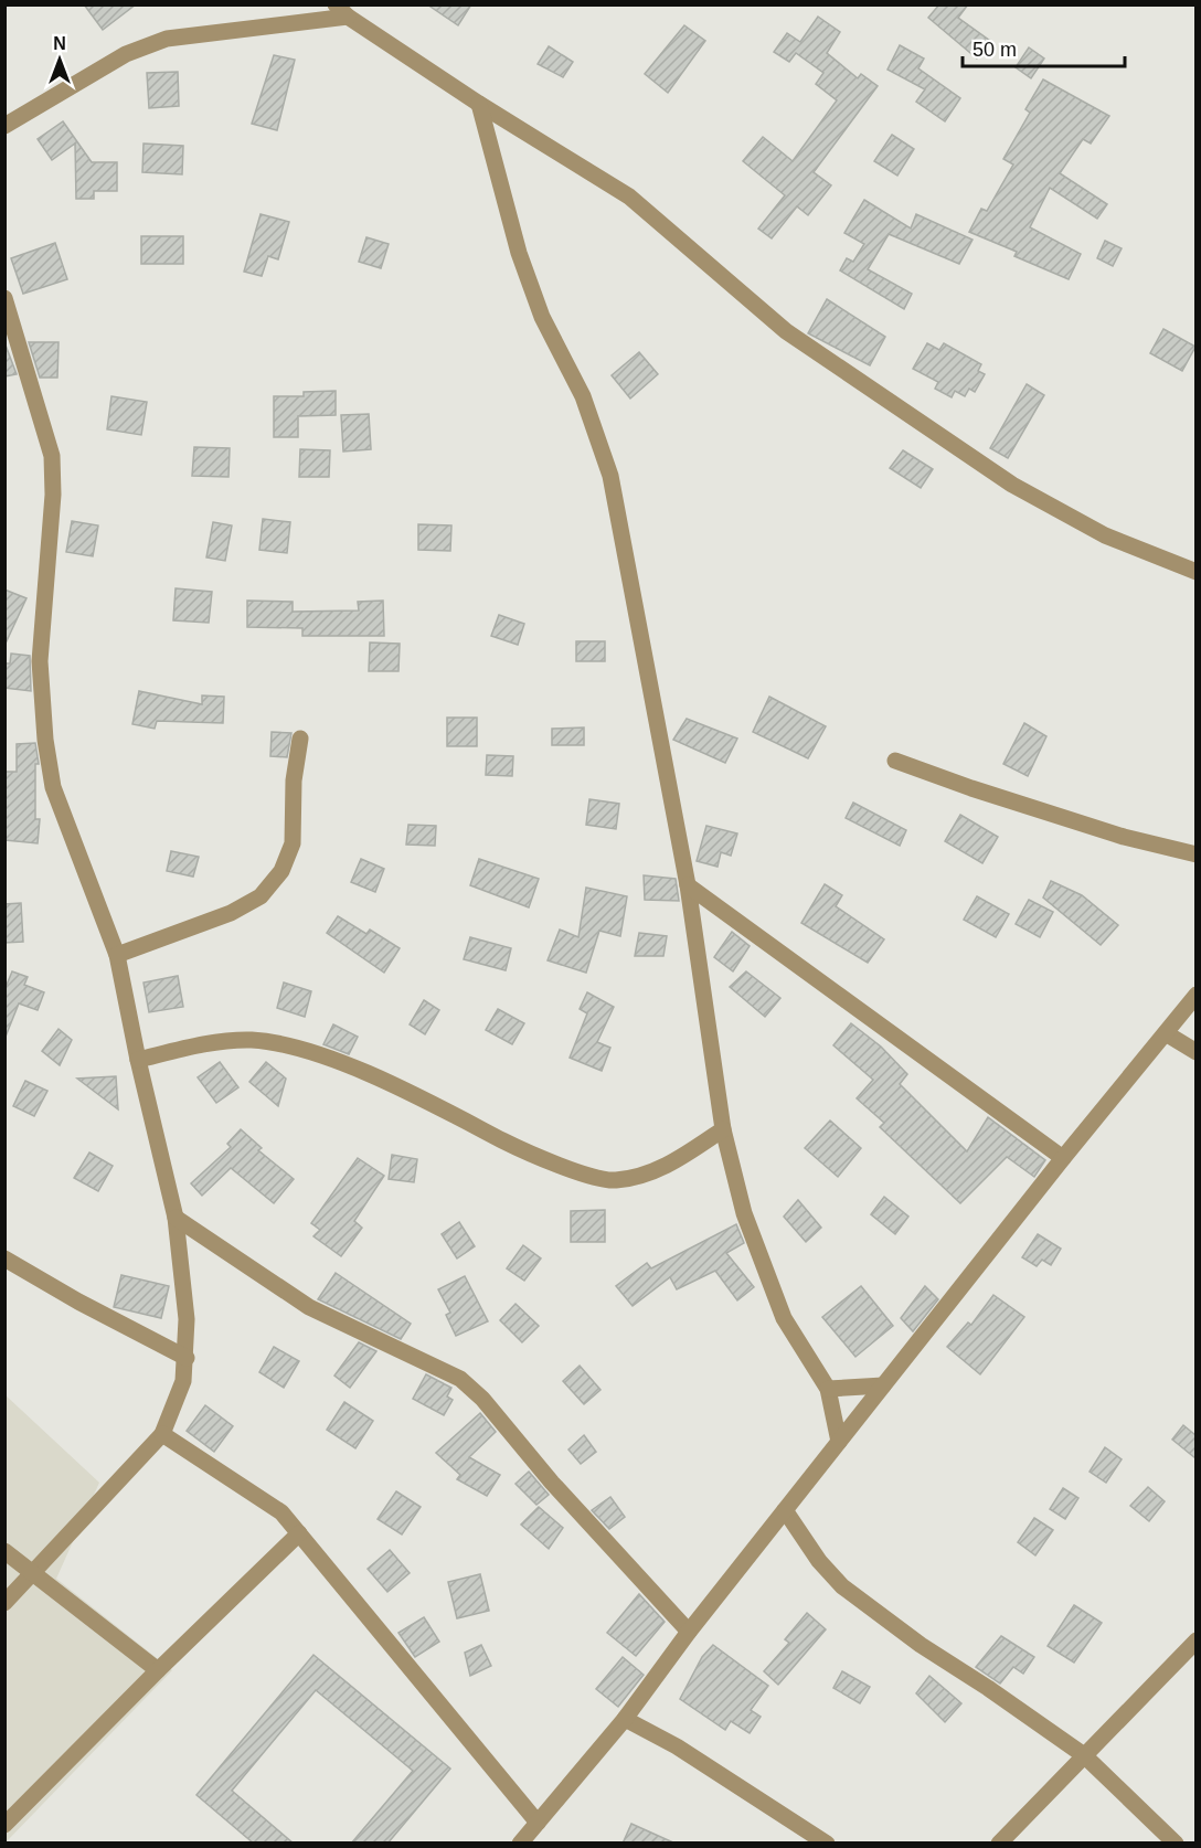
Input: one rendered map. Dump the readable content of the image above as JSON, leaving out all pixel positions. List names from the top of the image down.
{
  "scale_bar": "50 m",
  "north": "top"
}
